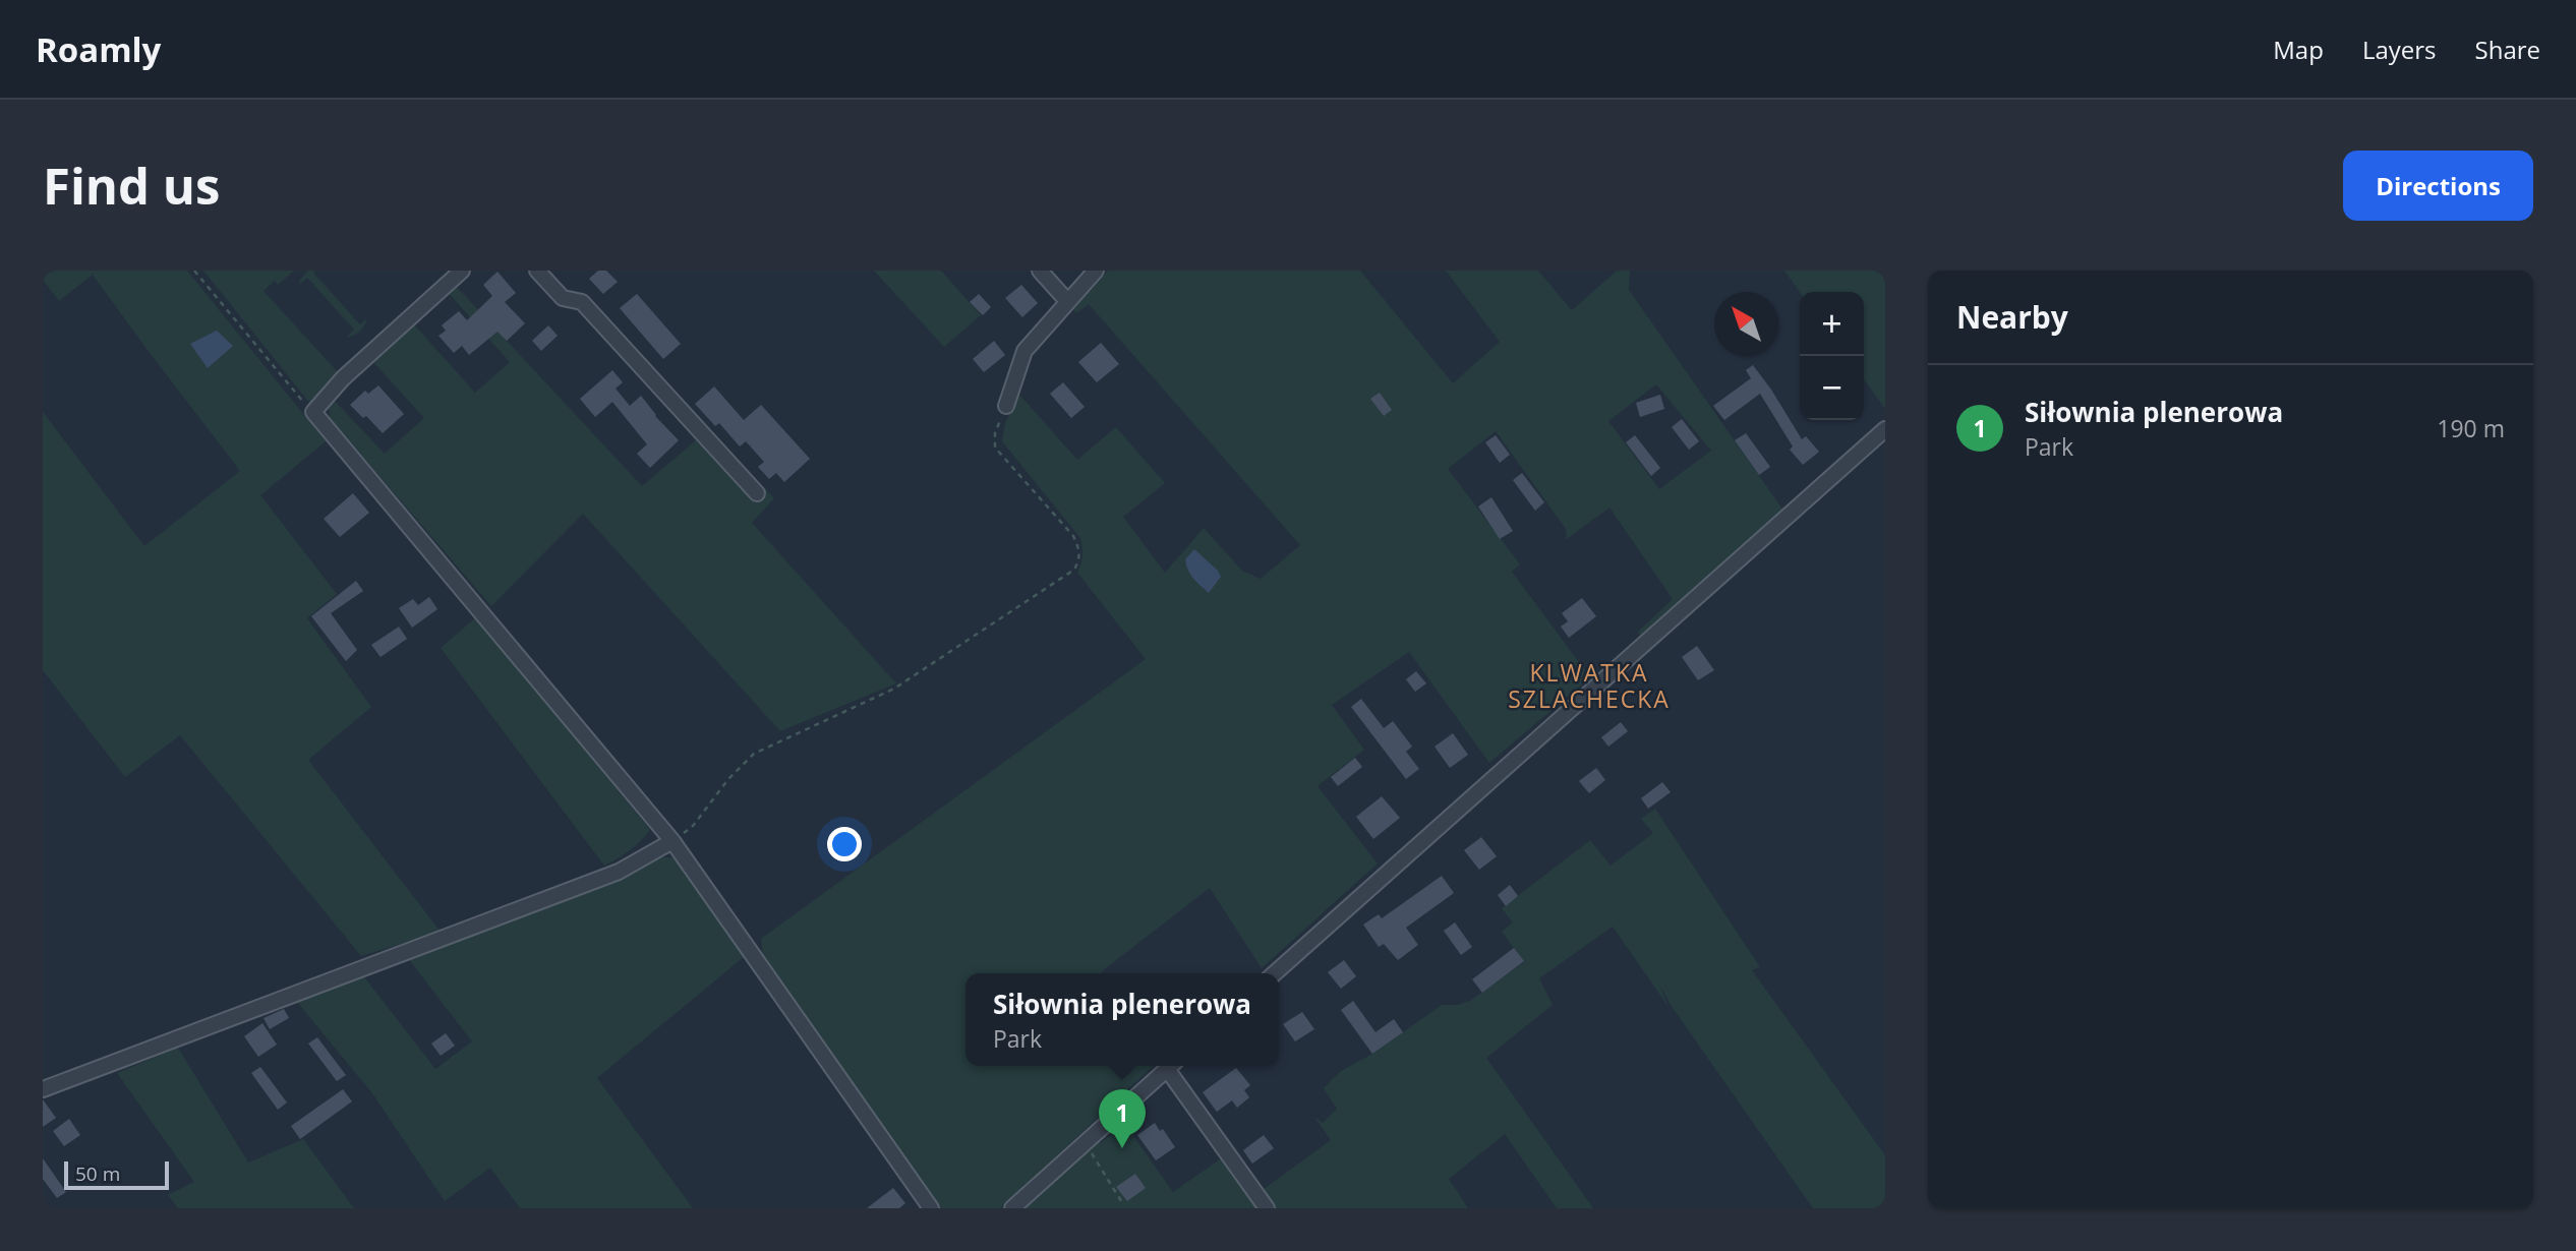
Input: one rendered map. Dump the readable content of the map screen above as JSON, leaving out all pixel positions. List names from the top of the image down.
{
  "districts": ["KLWATKA SZLACHECKA"],
  "scale_bar": "50 m",
  "north": "top left",
  "page": {
    "header": "Roamly",
    "nav": ["Map", "Layers", "Share"],
    "buttons": "Directions",
    "title": "Find us",
    "heading": "Nearby",
    "map_buttons": ["+", "−"],
    "list": [
      {
        "mark": "1",
        "name": "Siłownia plenerowa",
        "note": "Park",
        "value": "190 m"
      }
    ],
    "popup": ["Siłownia plenerowa", "Park"],
    "pins": "1",
    "scale": "50 m"
  }
}
